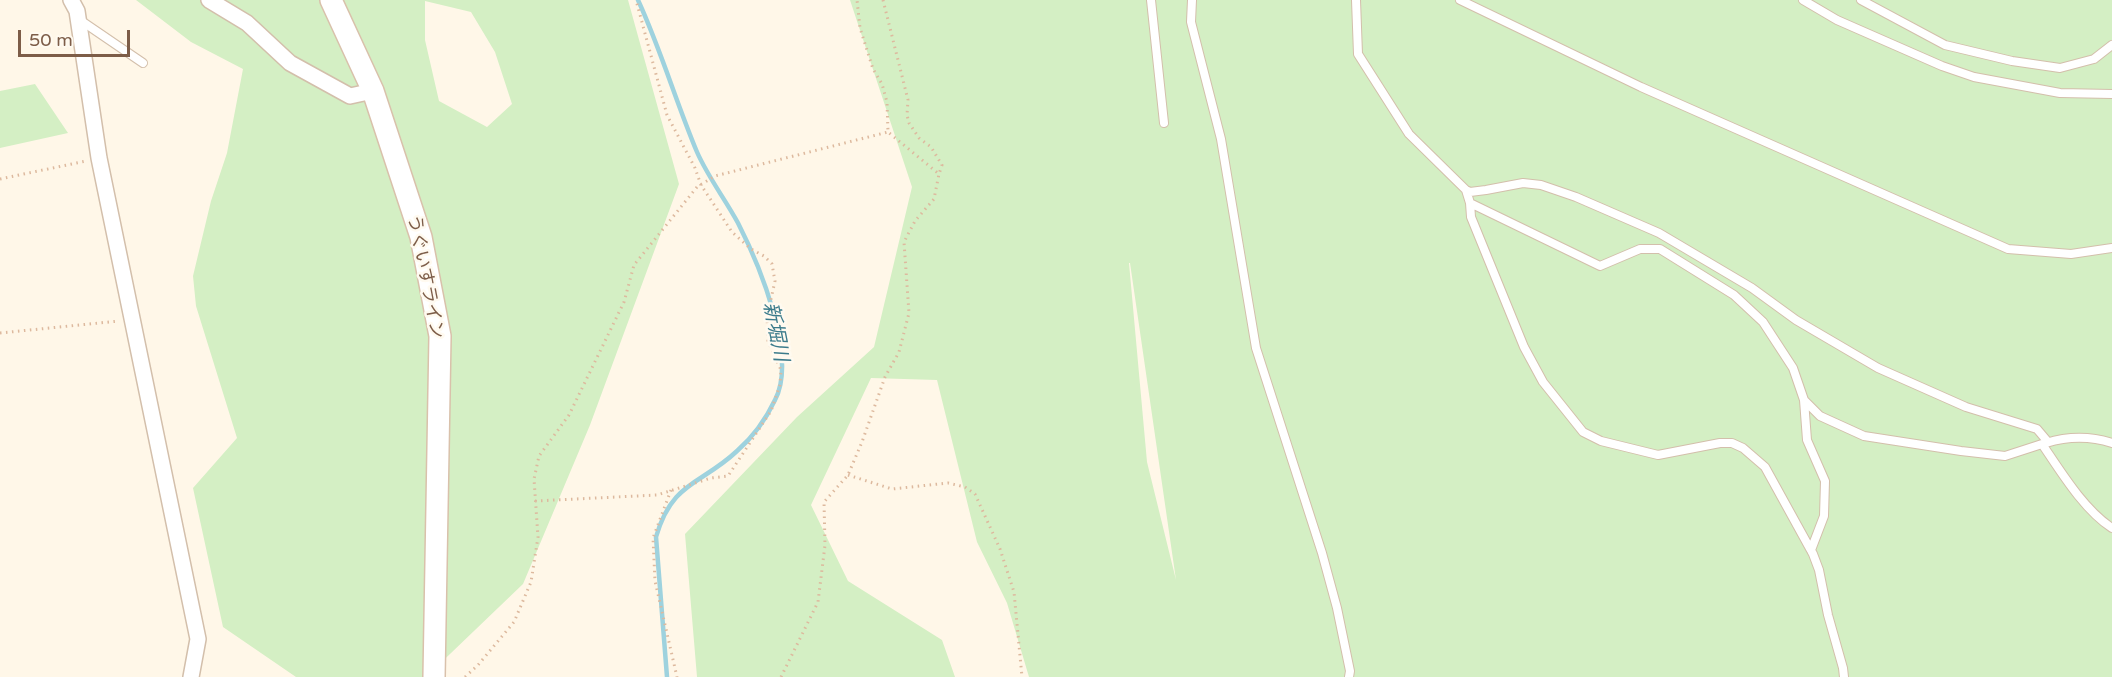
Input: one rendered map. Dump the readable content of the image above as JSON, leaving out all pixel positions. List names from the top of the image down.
{
  "streets": {
    "street": ["うぐいすライン"]
  },
  "water": ["新堀川"],
  "scale_bar": "50 m"
}
